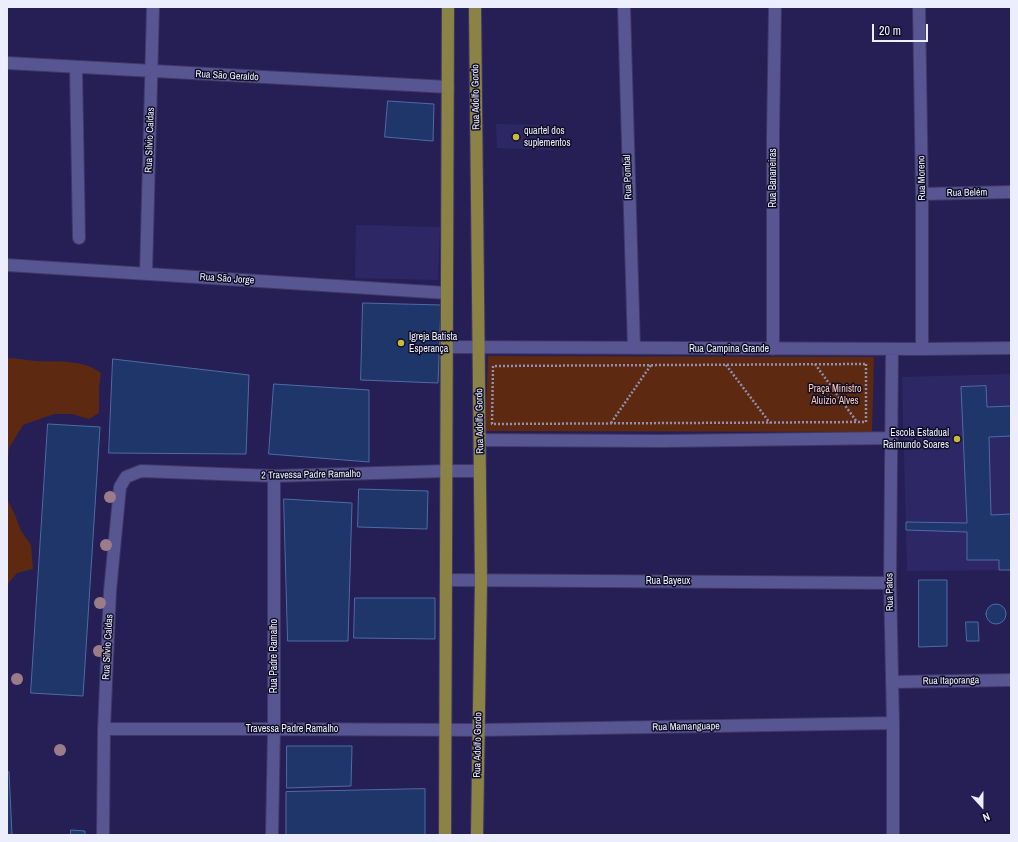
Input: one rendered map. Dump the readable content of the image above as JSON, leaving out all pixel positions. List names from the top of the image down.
{
  "streets": {
    "main road": ["Rua Adolfo Gordo"],
    "street": [
      "Rua São Geraldo",
      "Rua Silvio Caldas",
      "Rua Pombal",
      "Rua Bananeiras",
      "Rua Moreno",
      "Rua Belém",
      "Rua São Jorge",
      "Rua Campina Grande",
      "2 Travessa Padre Ramalho",
      "Rua Bayeux",
      "Rua Patos",
      "Rua Padre Ramalho",
      "Rua Itaporanga",
      "Rua Mamanguape",
      "Travessa Padre Ramalho"
    ]
  },
  "crossings": [
    ["Rua São Geraldo", "Rua Silvio Caldas"],
    ["Rua Adolfo Gordo", "Rua Campina Grande"],
    ["Rua Adolfo Gordo", "2 Travessa Padre Ramalho"],
    ["Rua Adolfo Gordo", "Rua Bayeux"],
    ["Rua Adolfo Gordo", "Rua Mamanguape"],
    ["Rua Adolfo Gordo", "Travessa Padre Ramalho"],
    ["Rua Silvio Caldas", "Rua São Jorge"],
    ["Rua Silvio Caldas", "2 Travessa Padre Ramalho"],
    ["Rua Silvio Caldas", "Travessa Padre Ramalho"],
    ["Rua Pombal", "Rua Campina Grande"],
    ["Rua Bananeiras", "Rua Campina Grande"],
    ["Rua Moreno", "Rua Belém"],
    ["Rua Moreno", "Rua Campina Grande"],
    ["Rua Campina Grande", "Rua Patos"],
    ["2 Travessa Padre Ramalho", "Rua Padre Ramalho"],
    ["Rua Bayeux", "Rua Patos"],
    ["Rua Patos", "Rua Itaporanga"],
    ["Rua Patos", "Rua Mamanguape"],
    ["Rua Padre Ramalho", "Travessa Padre Ramalho"],
    ["Rua Mamanguape", "Travessa Padre Ramalho"]
  ],
  "parks": ["Praça Ministro Aluízio Alves"],
  "places": ["quartel dos suplementos", "Igreja Batista Esperança", "Escola Estadual Raimundo Soares"],
  "scale_bar": "20 m",
  "north": "bottom"
}
